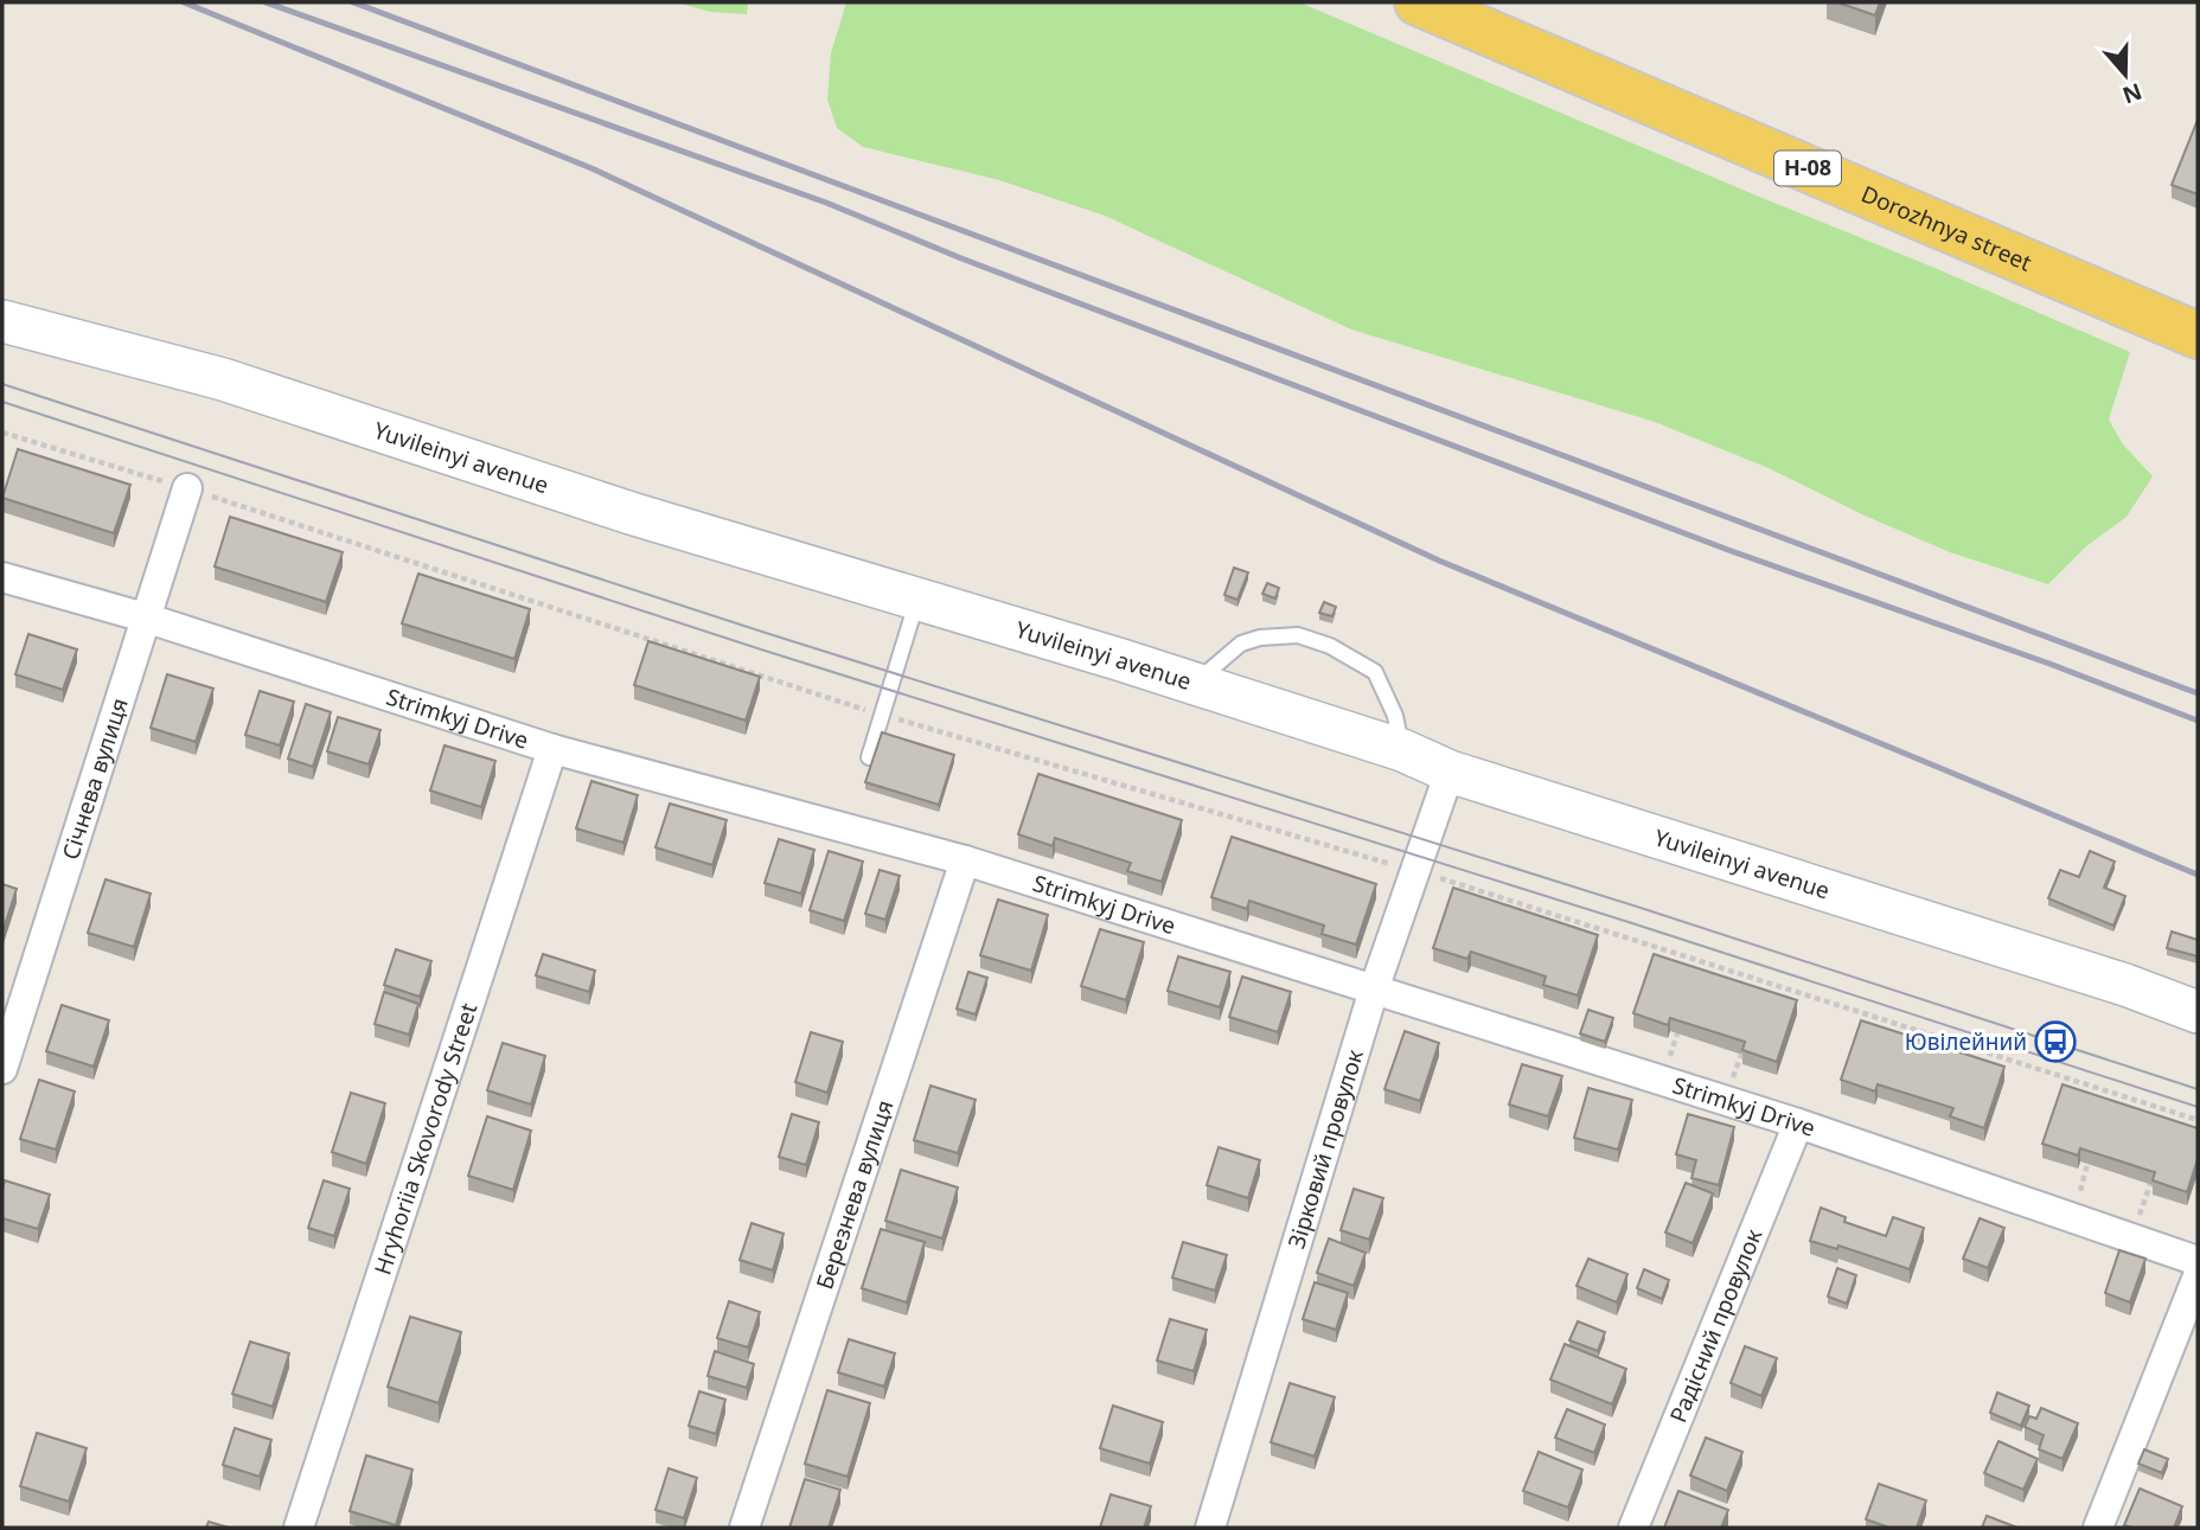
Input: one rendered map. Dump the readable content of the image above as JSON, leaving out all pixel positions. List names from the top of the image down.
{
  "streets": {
    "main road": ["Н-08", "Dorozhnya street", "Yuvileinyi avenue"],
    "street": [
      "Strimkyj Drive",
      "Січнева вулиця",
      "Hryhoriia Skovorody Street",
      "Зірковий провулок",
      "Березнева вулиця",
      "Радісний провулок"
    ]
  },
  "crossings": [
    ["Yuvileinyi avenue", "Зірковий провулок"],
    ["Strimkyj Drive", "Січнева вулиця"],
    ["Strimkyj Drive", "Hryhoriia Skovorody Street"],
    ["Strimkyj Drive", "Зірковий провулок"],
    ["Strimkyj Drive", "Березнева вулиця"],
    ["Strimkyj Drive", "Радісний провулок"]
  ],
  "places": {
    "bus stop": ["Ювілейний"]
  },
  "north": "bottom"
}
